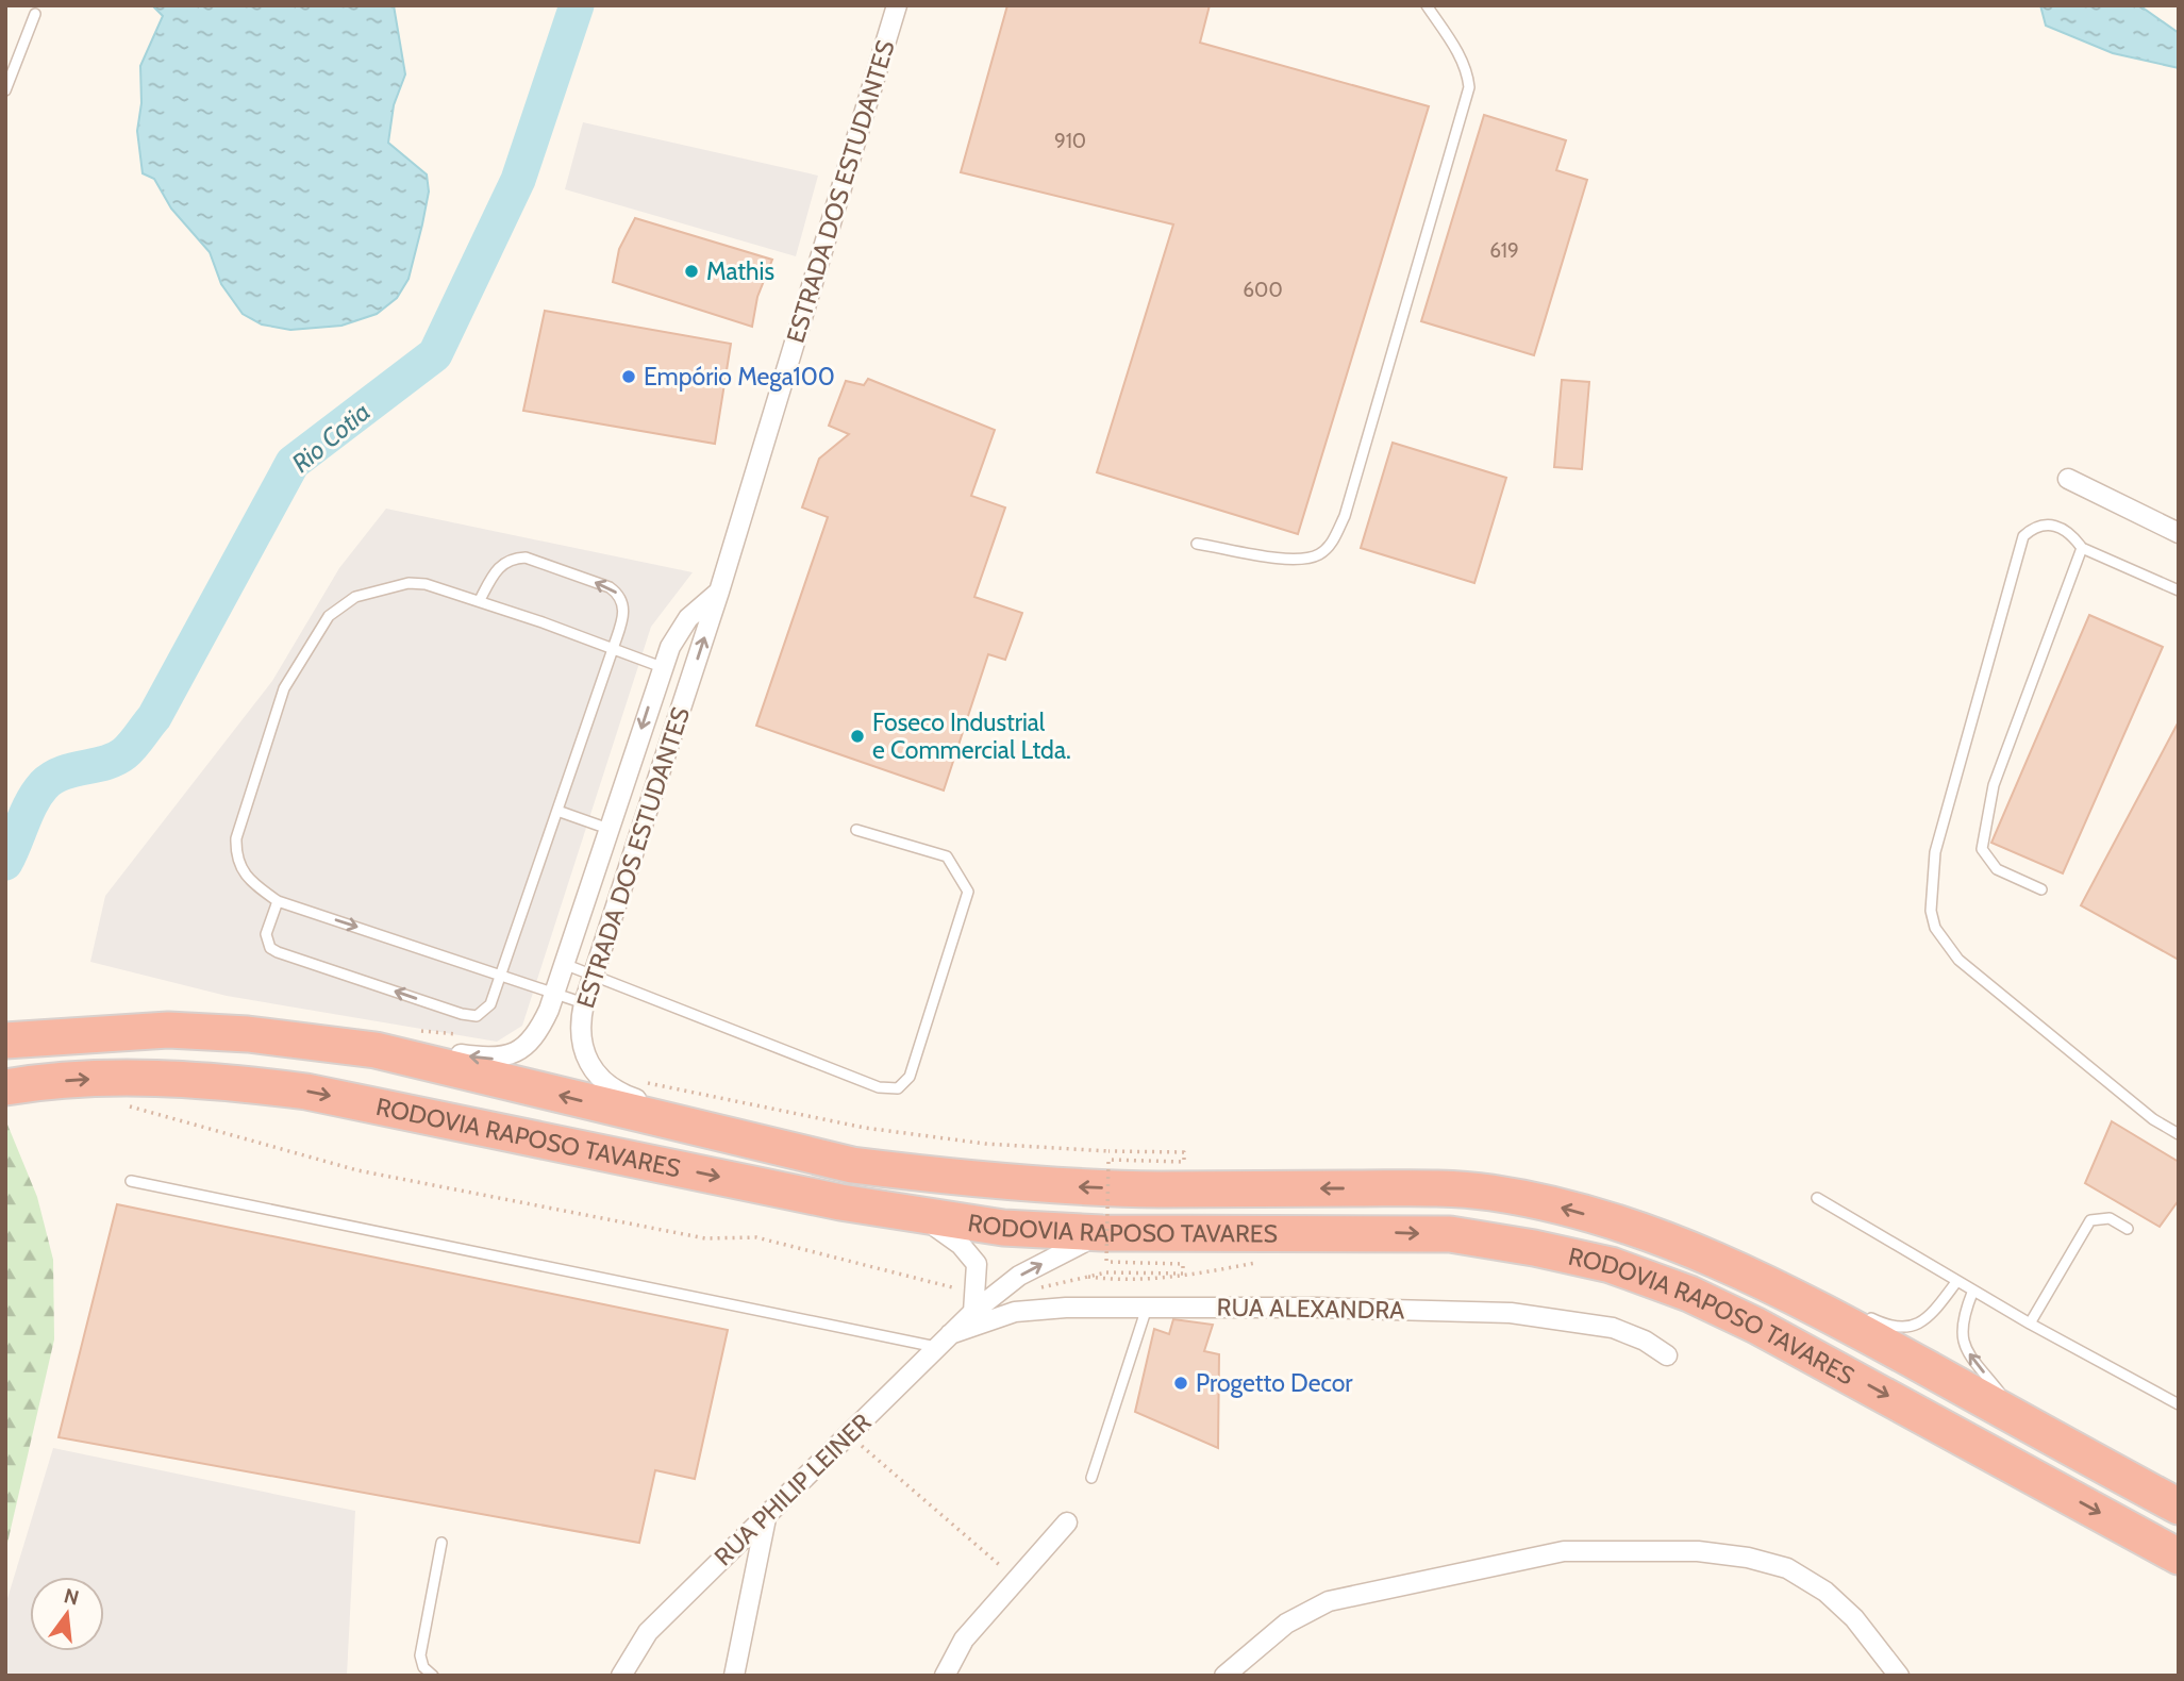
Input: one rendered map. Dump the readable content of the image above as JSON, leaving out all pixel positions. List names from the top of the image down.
{
  "streets": {
    "highway": ["RODOVIA RAPOSO TAVARES"],
    "street": ["ESTRADA DOS ESTUDANTES", "RUA ALEXANDRA", "RUA PHILIP LEINER"]
  },
  "crossings": [
    ["ESTRADA DOS ESTUDANTES", "RODOVIA RAPOSO TAVARES"],
    ["RODOVIA RAPOSO TAVARES", "RUA PHILIP LEINER"],
    ["RUA ALEXANDRA", "RUA PHILIP LEINER"]
  ],
  "water": ["Rio Cotia"],
  "places": [
    "Mathis",
    "Empório Mega100",
    "Foseco Industrial e Commercial Ltda.",
    "Progetto Decor"
  ],
  "house_numbers": ["910", "619", "600"],
  "north": "top"
}
